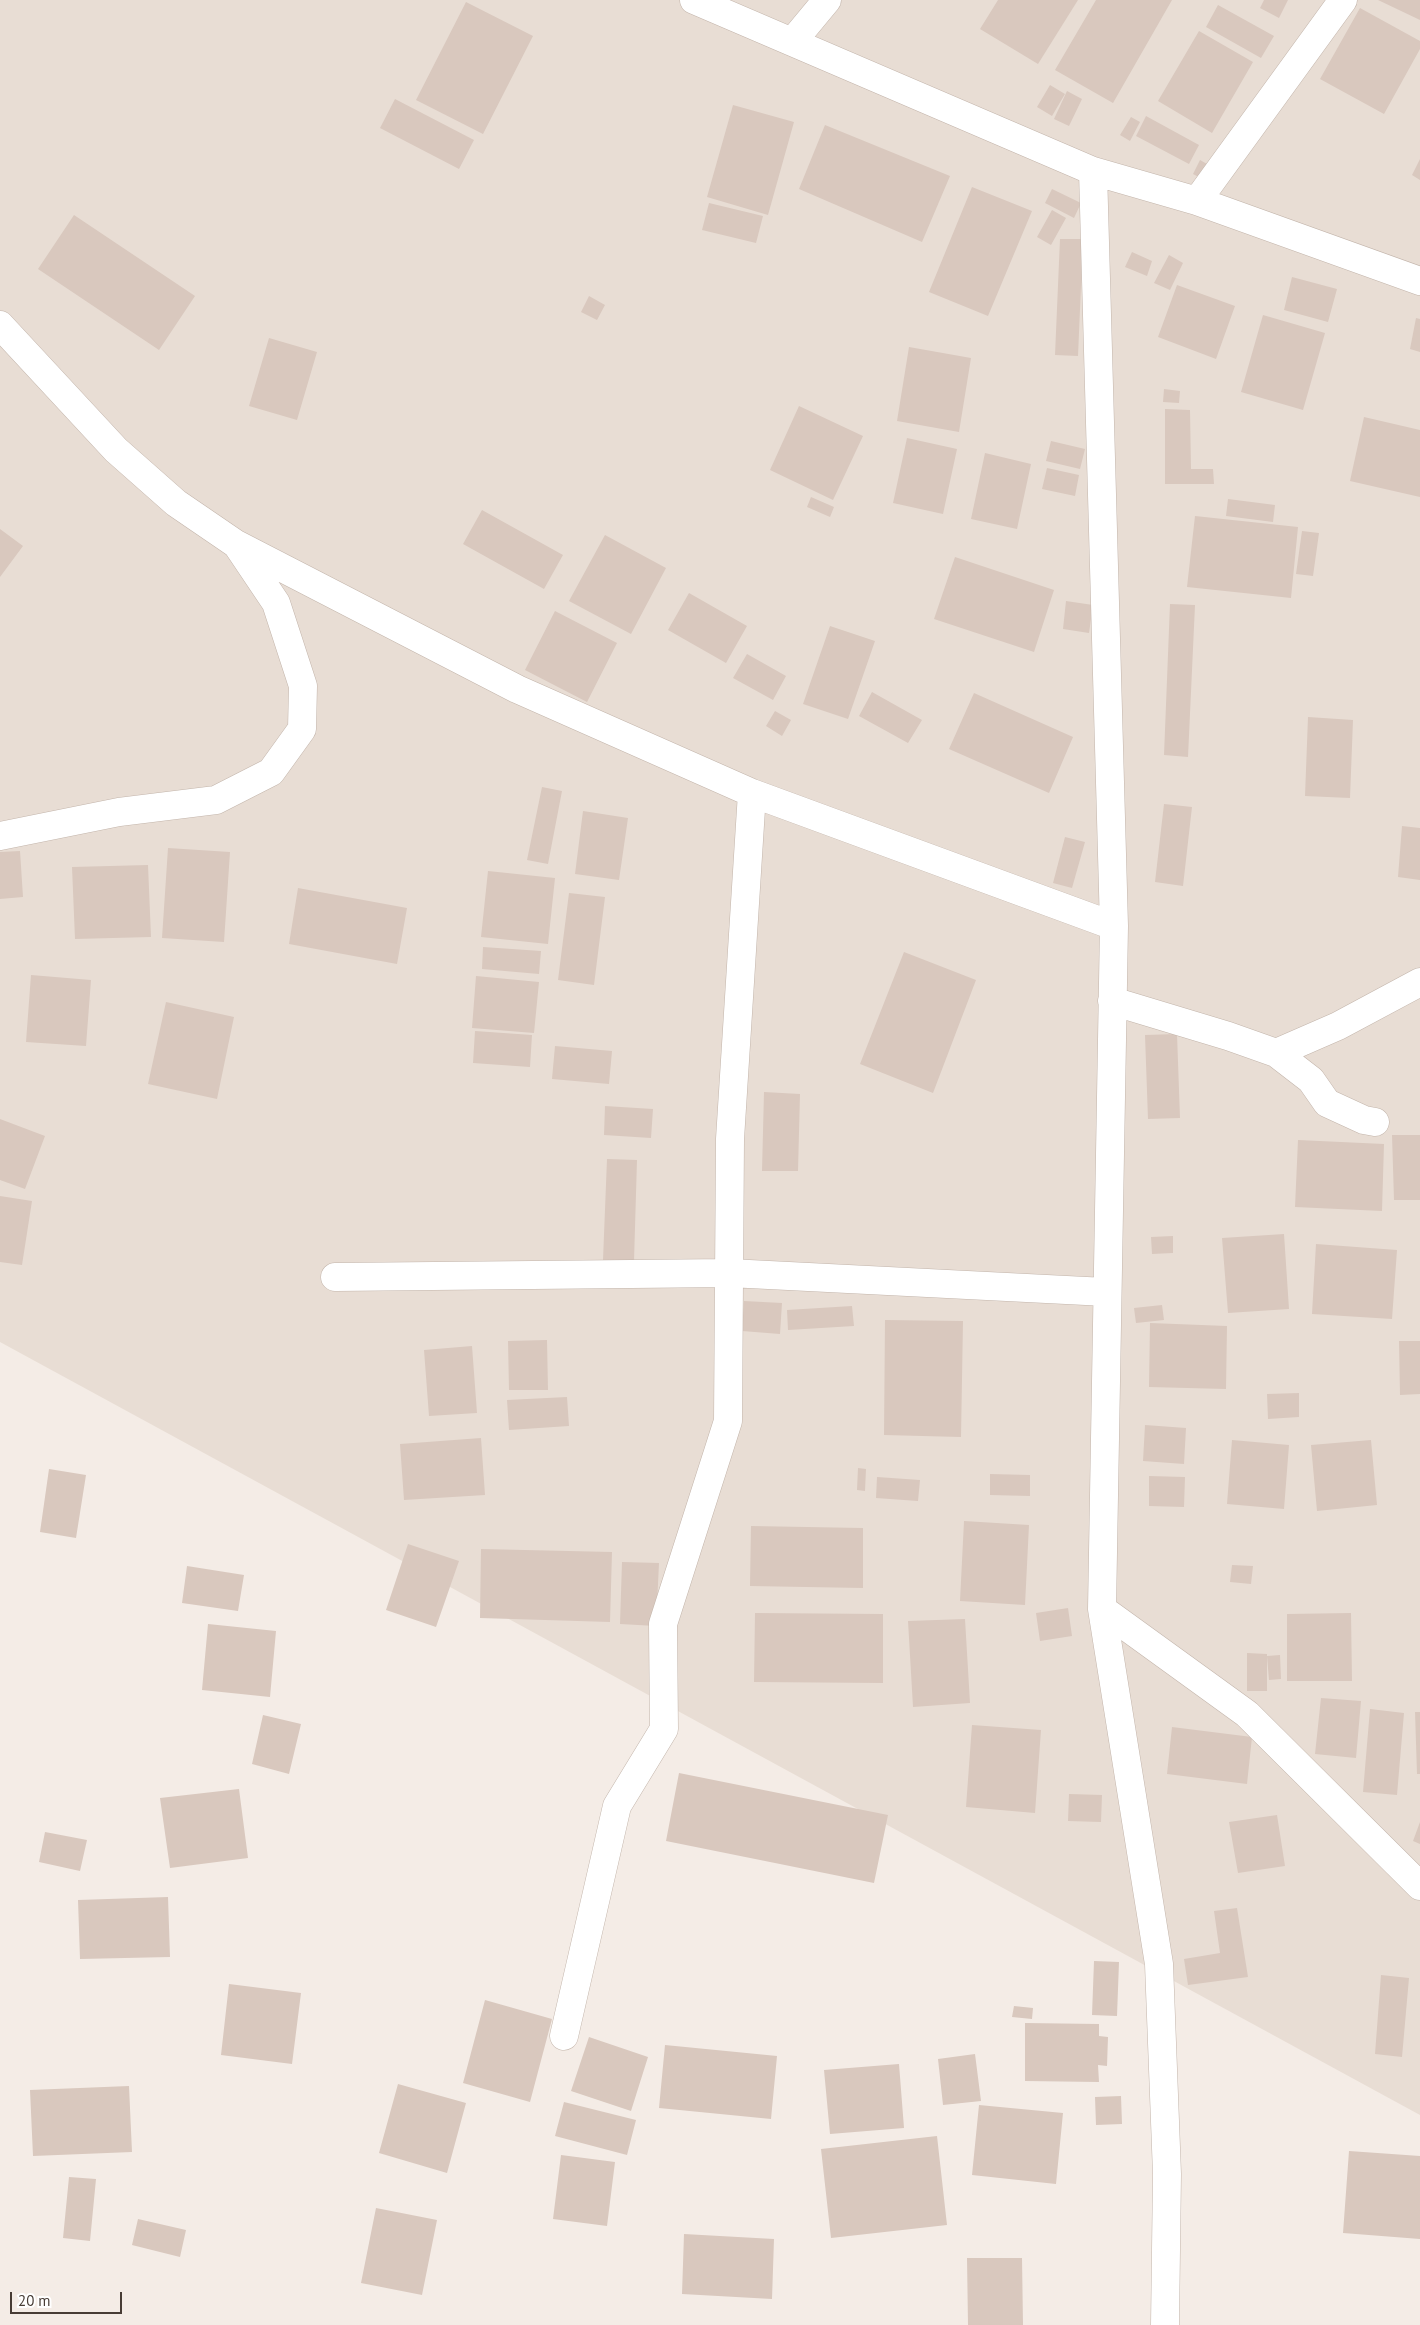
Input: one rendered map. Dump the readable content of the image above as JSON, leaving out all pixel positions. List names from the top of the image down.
{
  "scale_bar": "20 m"
}
